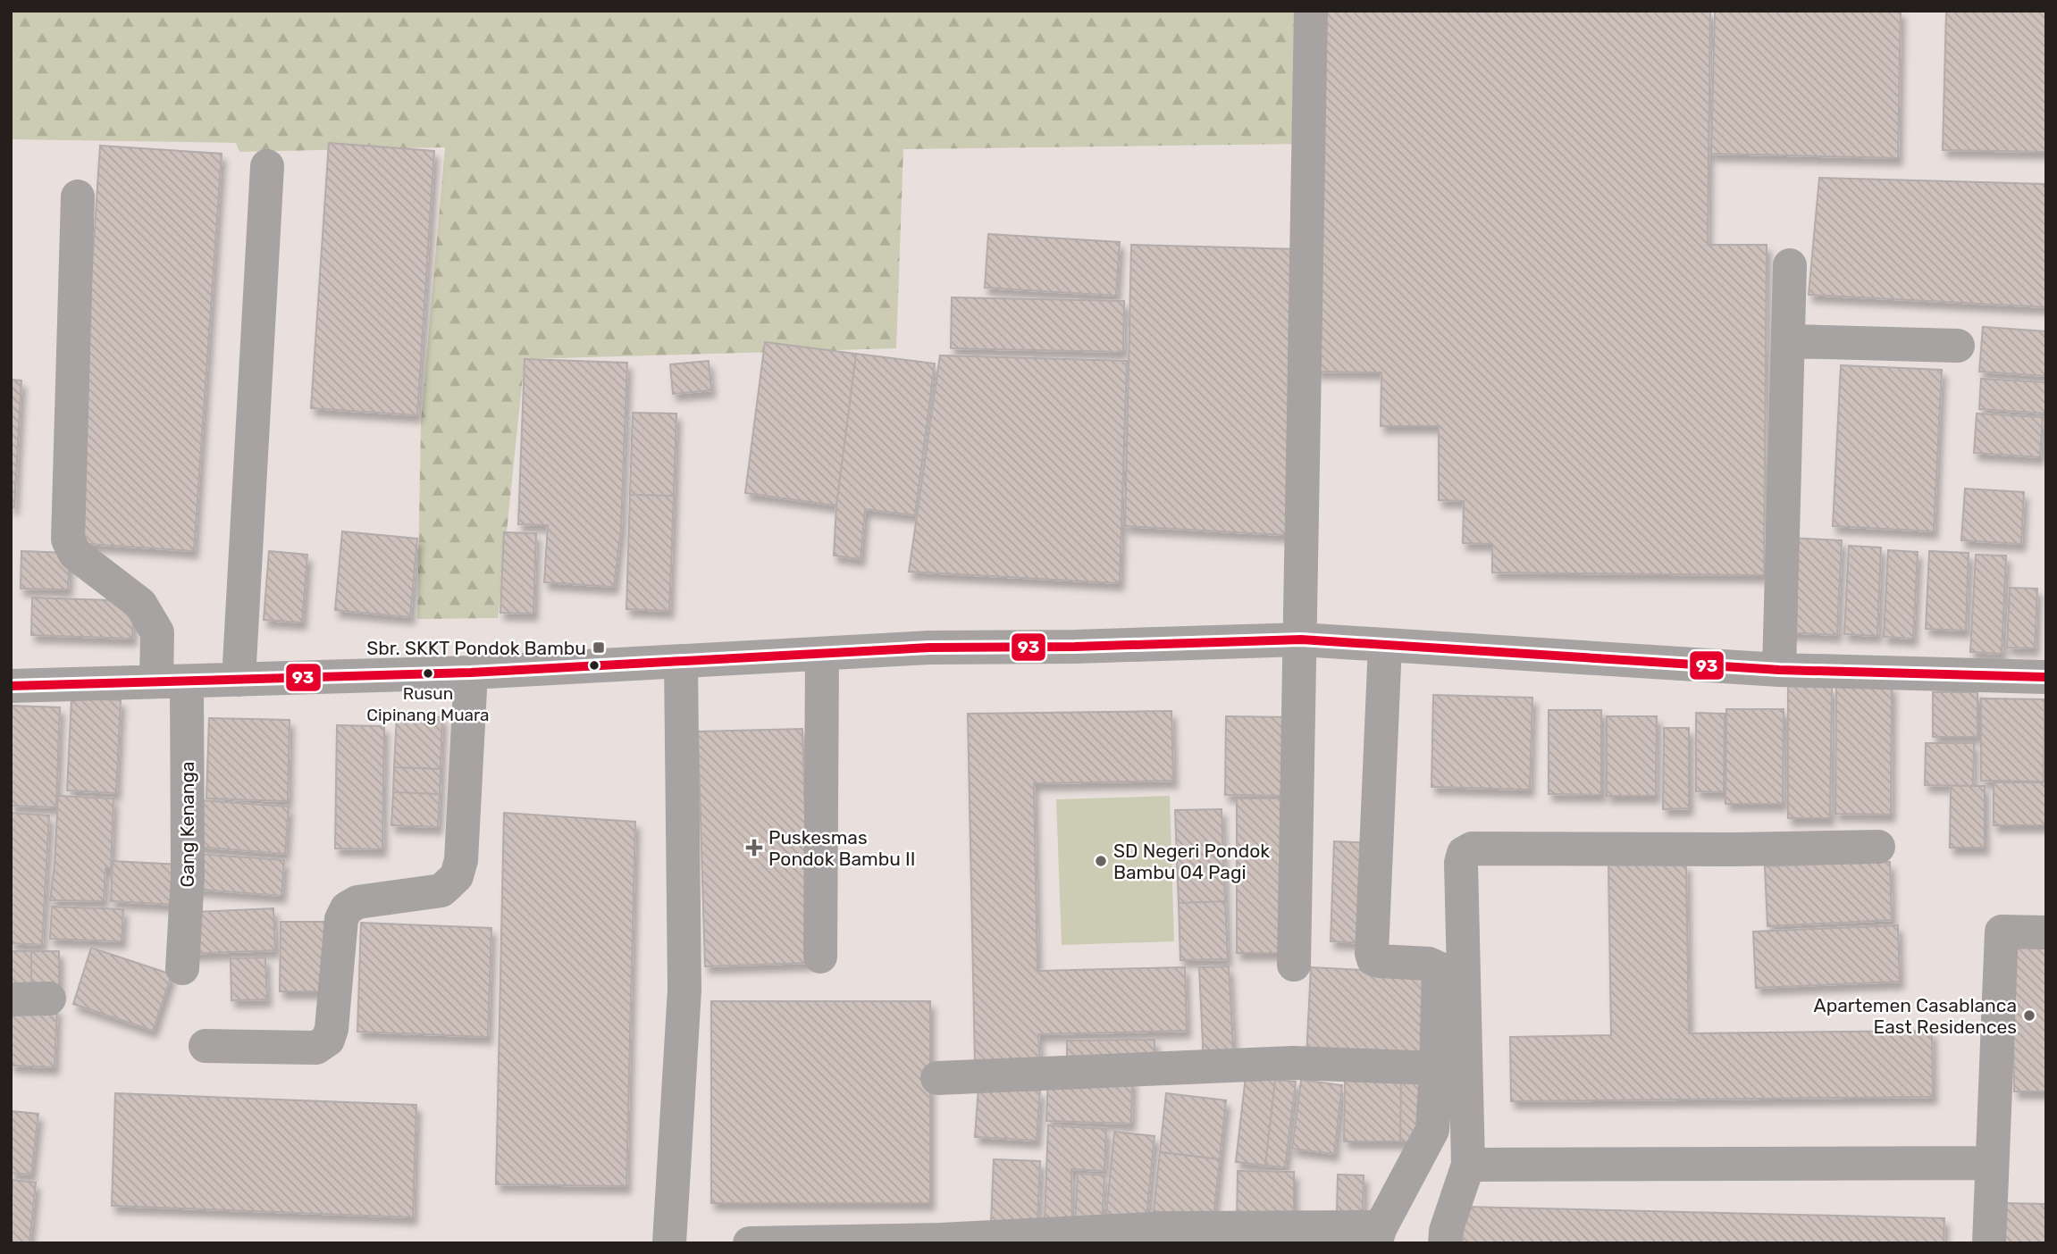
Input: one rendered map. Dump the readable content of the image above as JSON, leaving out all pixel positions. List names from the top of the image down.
{
  "streets": {
    "street": ["Gang Kenanga"]
  },
  "places": {
    "transit": ["Sbr. SKKT Pondok Bambu"],
    "other": ["Rusun Cipinang Muara", "SD Negeri Pondok Bambu 04 Pagi", "Apartemen Casablanca East Residences"],
    "health": ["Puskesmas Pondok Bambu II"]
  },
  "lines": ["transit line 93"]
}
